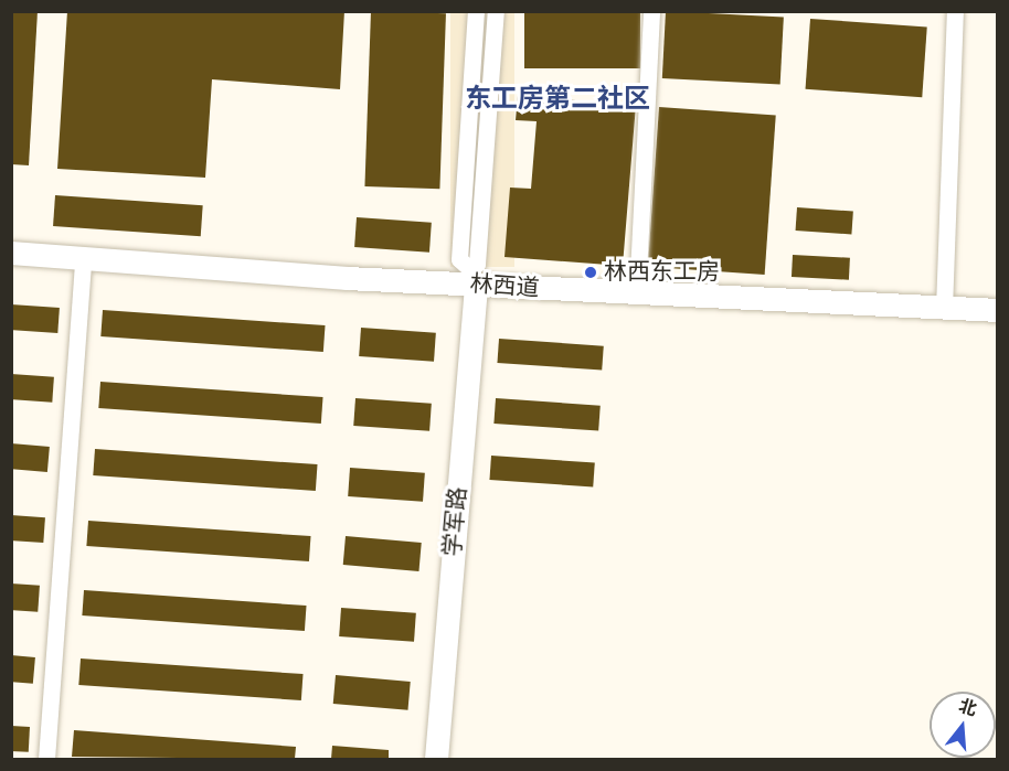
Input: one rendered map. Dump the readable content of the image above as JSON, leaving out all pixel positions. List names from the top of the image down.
{
  "streets": {
    "main road": ["林西道", "学军路"]
  },
  "crossings": [
    ["林西道", "学军路"]
  ],
  "districts": ["东工房第二社区"],
  "places": ["林西东工房"],
  "north": "top"
}
